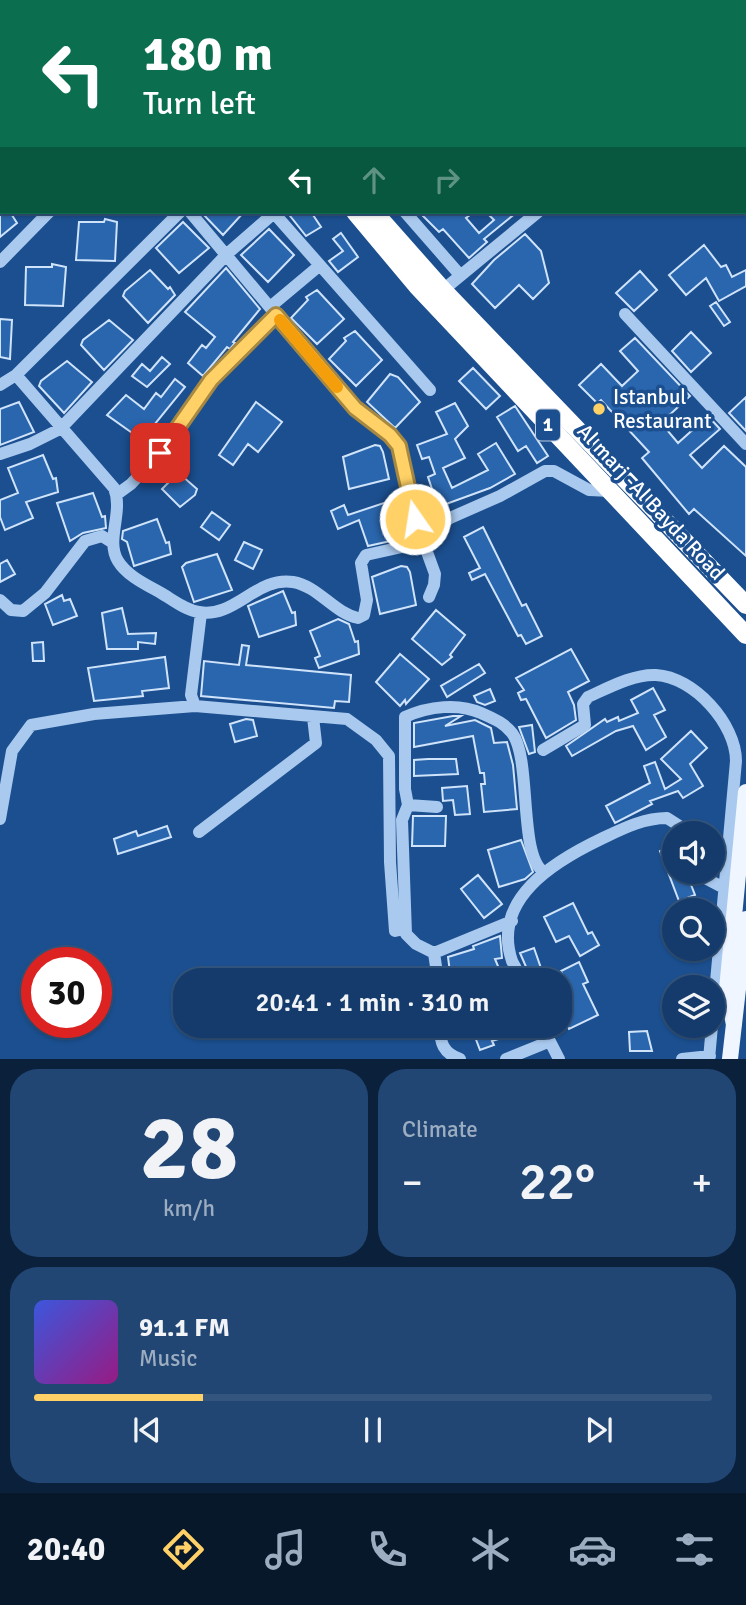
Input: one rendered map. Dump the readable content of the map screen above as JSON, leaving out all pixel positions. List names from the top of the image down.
{
  "streets": {
    "highway": ["1", "Al marj -Al Bayda Road"]
  },
  "places": ["Istanbul Restaurant"],
  "page": {
    "turn": ["180 m", "Turn left"],
    "limit": "30",
    "trip": "20:41 · 1 min · 310 m",
    "tile": [
      ["28", "km/h"],
      "Climate"
    ],
    "heat": ["−", "22°", "+"],
    "song": ["91.1 FM", "Music"],
    "tabs": "20:40"
  }
}
